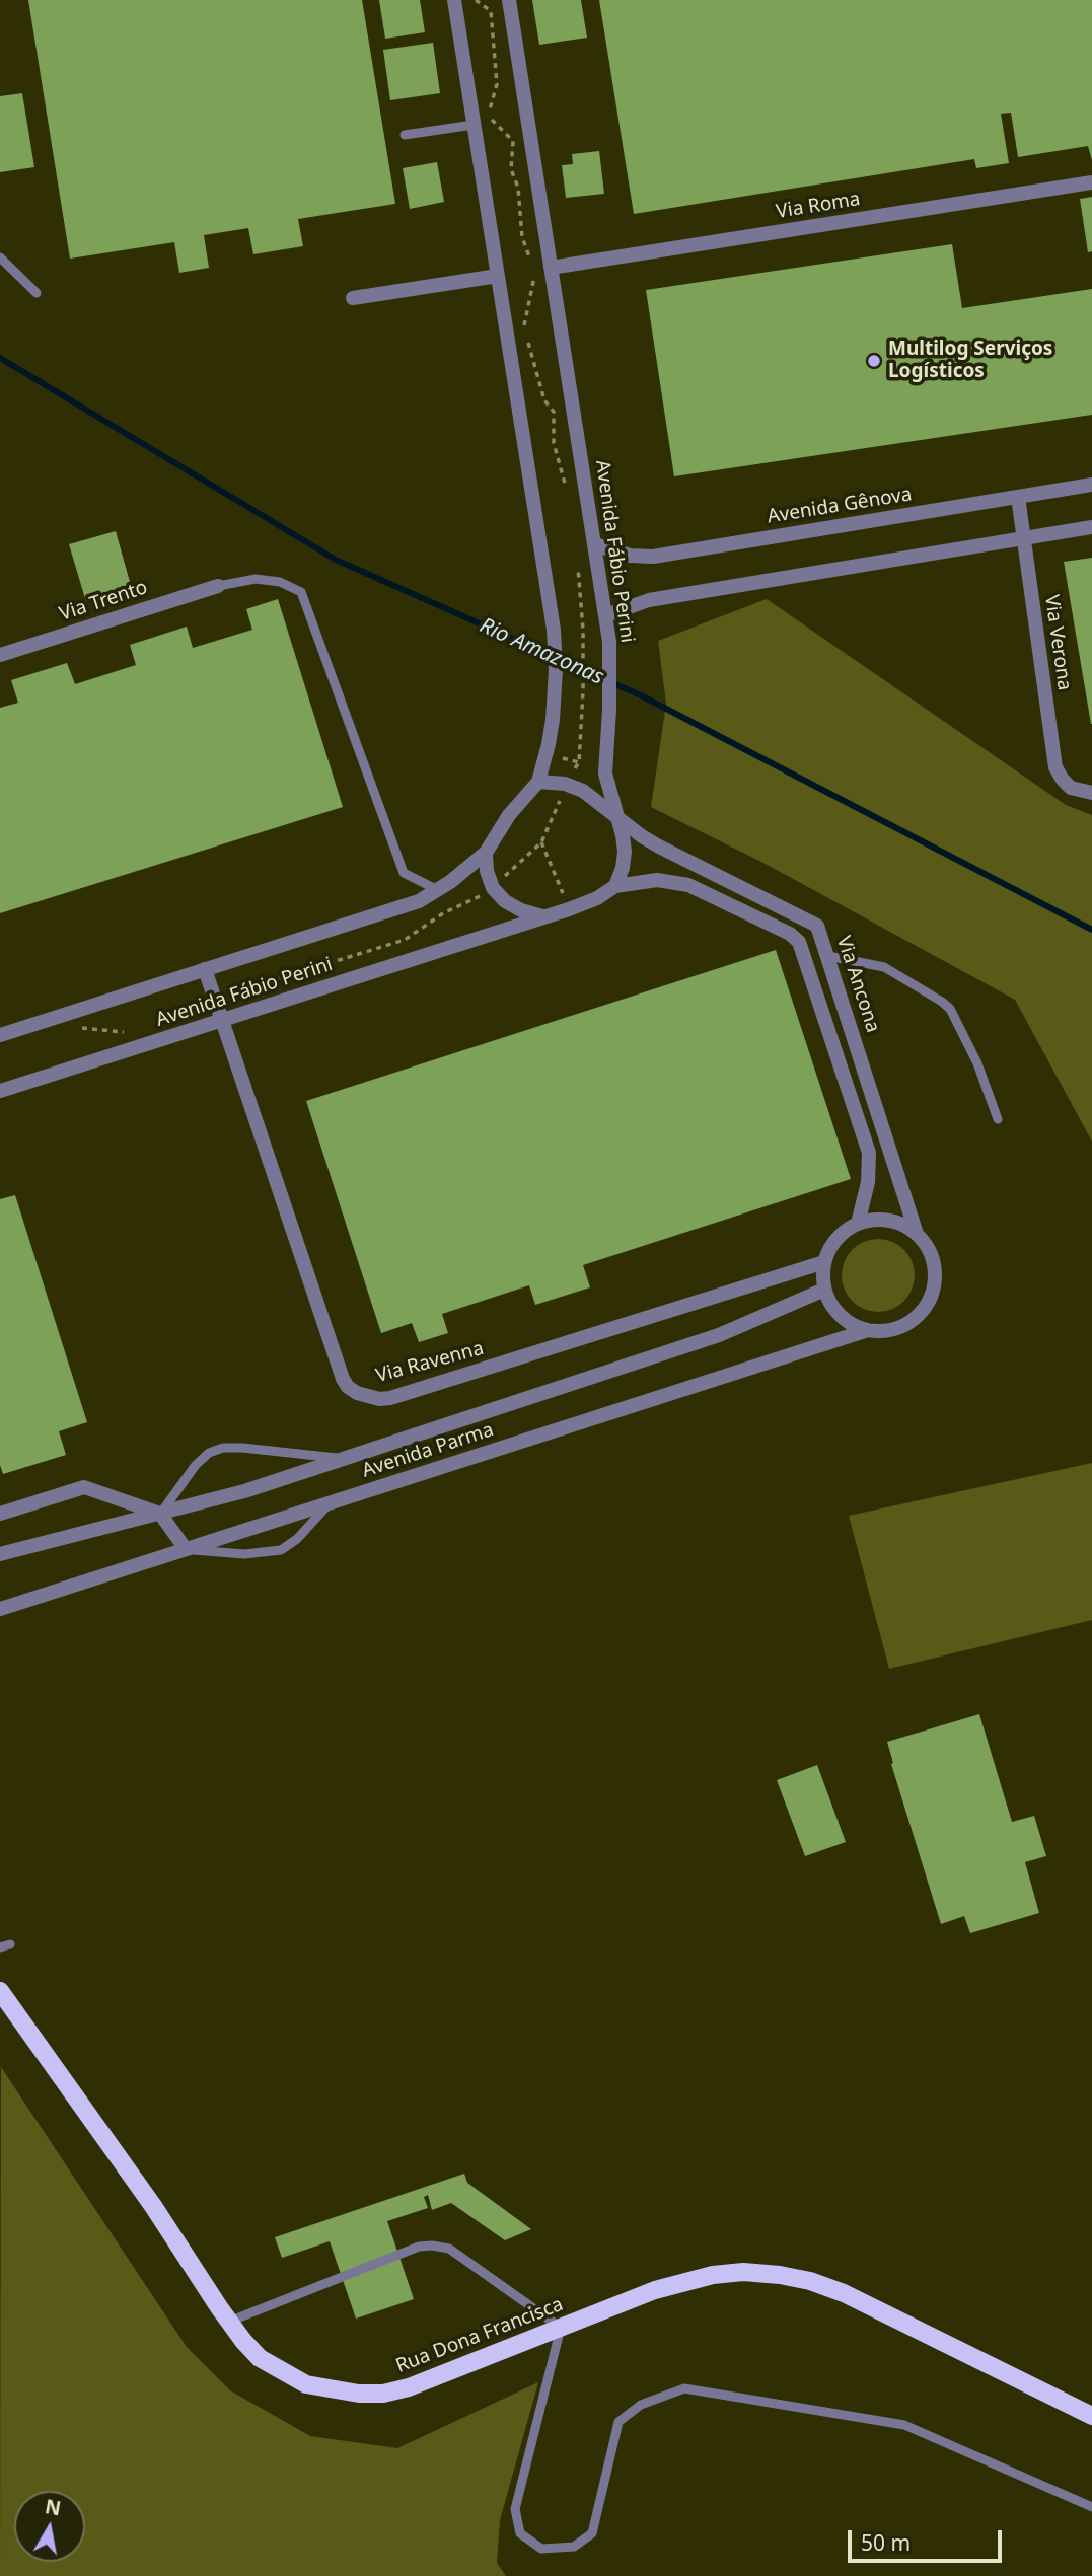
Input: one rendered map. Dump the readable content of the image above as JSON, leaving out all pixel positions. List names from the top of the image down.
{
  "streets": {
    "main road": ["Rua Dona Francisca"],
    "street": [
      "Via Roma",
      "Avenida Gênova",
      "Avenida Fábio Perini",
      "Via Trento",
      "Via Verona",
      "Via Ancona",
      "Via Ravenna",
      "Avenida Parma"
    ]
  },
  "crossings": [
    ["Via Roma", "Avenida Fábio Perini"],
    ["Avenida Gênova", "Avenida Fábio Perini"],
    ["Avenida Gênova", "Via Verona"],
    ["Avenida Fábio Perini", "Via Ancona"],
    ["Avenida Fábio Perini", "Via Ravenna"],
    ["Via Ancona", "Via Ravenna"],
    ["Via Ancona", "Avenida Parma"],
    ["Via Ravenna", "Avenida Parma"]
  ],
  "water": ["Rio Amazonas"],
  "places": ["Multilog Serviços Logísticos"],
  "scale_bar": "50 m",
  "north": "top"
}
